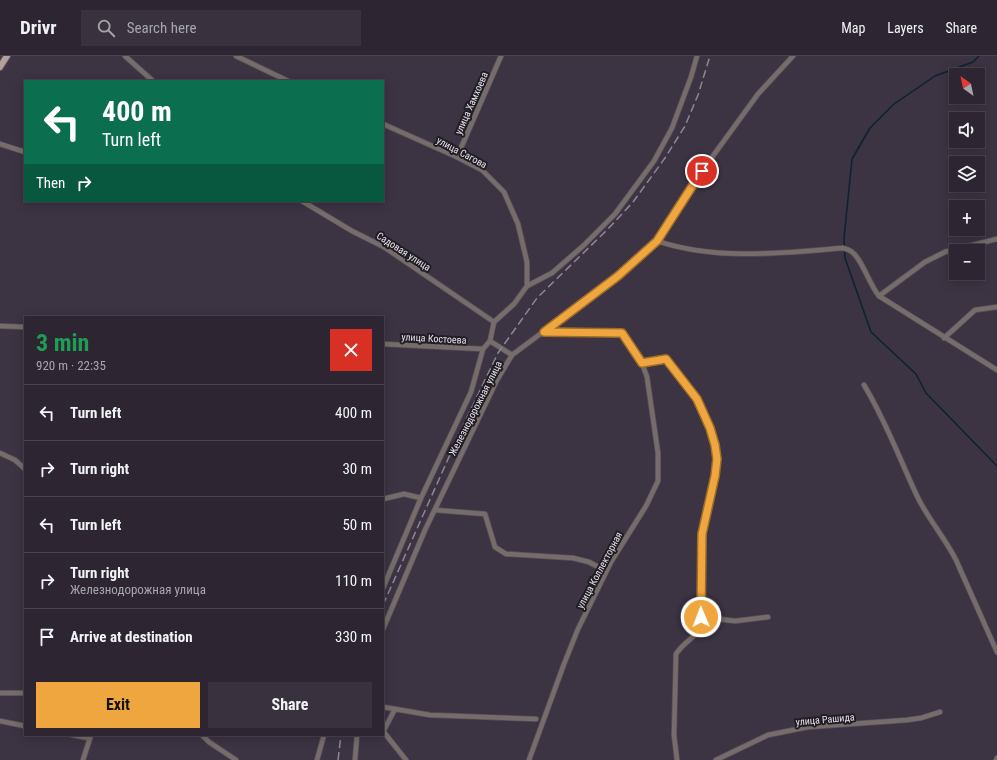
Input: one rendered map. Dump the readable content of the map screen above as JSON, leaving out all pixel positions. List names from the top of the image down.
{
  "streets": {
    "street": [
      "улица Хамхоева",
      "улица Сагова",
      "Садовая улица",
      "улица Костоева",
      "Железнодорожная улица",
      "улица Коллекторная",
      "улица Рашида"
    ]
  },
  "crossings": [
    ["улица Хамхоева", "улица Сагова"],
    ["Железнодорожная улица", "улица Коллекторная"]
  ],
  "north": "top left",
  "page": {
    "header": "Drivr",
    "search": "Search here",
    "nav": ["Map", "Layers", "Share"],
    "map_buttons": ["+", "−"],
    "turn": ["400 m", "Turn left"],
    "then": "Then",
    "heading": ["3 min", "920 m · 22:35"],
    "list": [
      {
        "name": "Turn left",
        "value": "400 m"
      },
      {
        "name": "Turn right",
        "value": "30 m"
      },
      {
        "name": "Turn left",
        "value": "50 m"
      },
      {
        "name": "Turn right",
        "note": "Железнодорожная улица",
        "value": "110 m"
      },
      {
        "name": "Arrive at destination",
        "value": "330 m"
      }
    ],
    "buttons": ["Exit", "Share"]
  }
}
